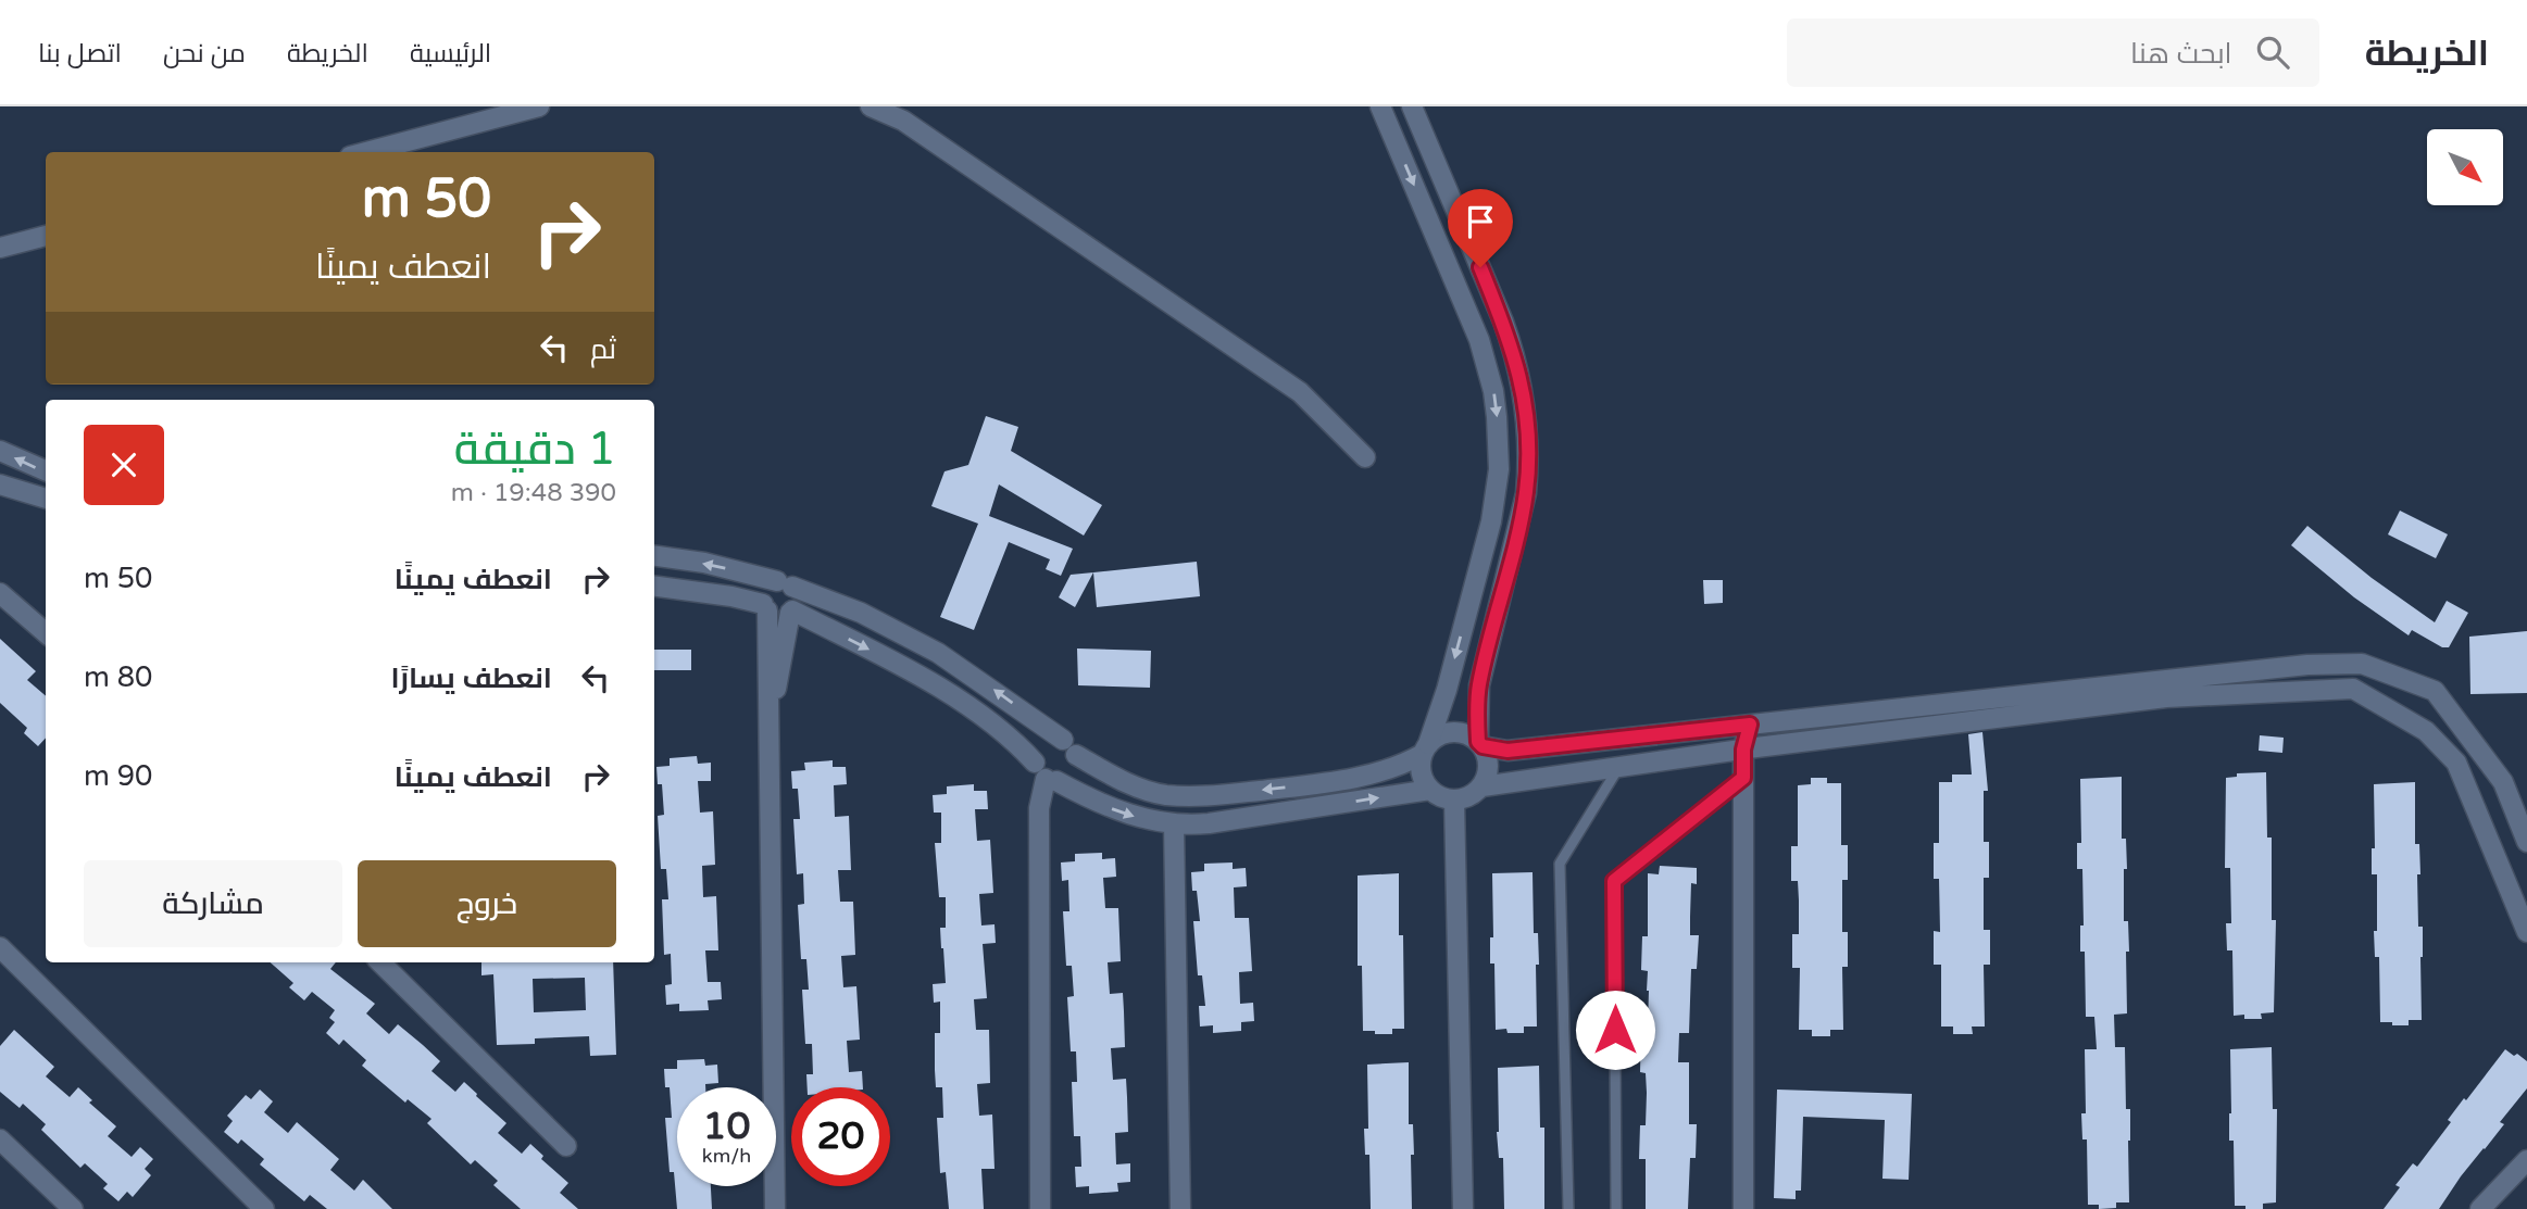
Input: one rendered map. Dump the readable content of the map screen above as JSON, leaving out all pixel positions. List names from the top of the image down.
{
  "north": "bottom right",
  "page": {
    "header": "الخريطة",
    "search": "ابحث هنا",
    "nav": [
      "الرئيسية",
      "الخريطة",
      "من نحن",
      "اتصل بنا"
    ],
    "turn": ["50 m", "انعطف يمينًا"],
    "then": "ثم",
    "heading": ["1 دقيقة", "390 m · 19:48"],
    "list": [
      {
        "name": "انعطف يمينًا",
        "value": "50 m"
      },
      {
        "name": "انعطف يسارًا",
        "value": "80 m"
      },
      {
        "name": "انعطف يمينًا",
        "value": "90 m"
      }
    ],
    "buttons": ["خروج", "مشاركة"],
    "speed": "10 km/h",
    "limit": "20"
  }
}
